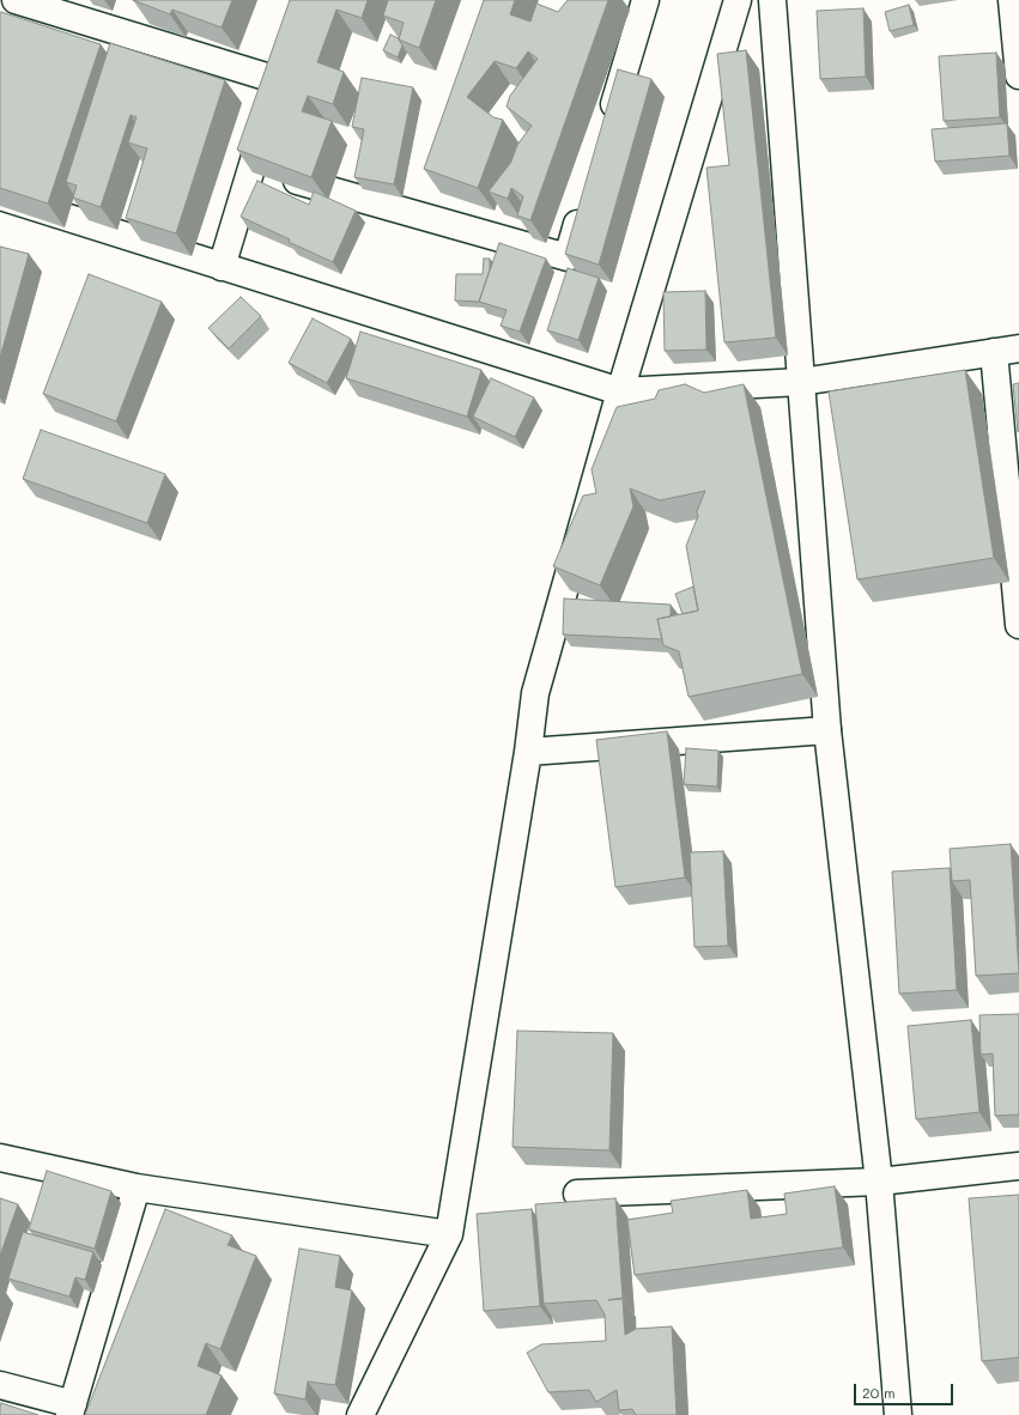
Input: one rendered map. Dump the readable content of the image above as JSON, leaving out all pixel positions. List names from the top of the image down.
{
  "scale_bar": "20 m"
}
